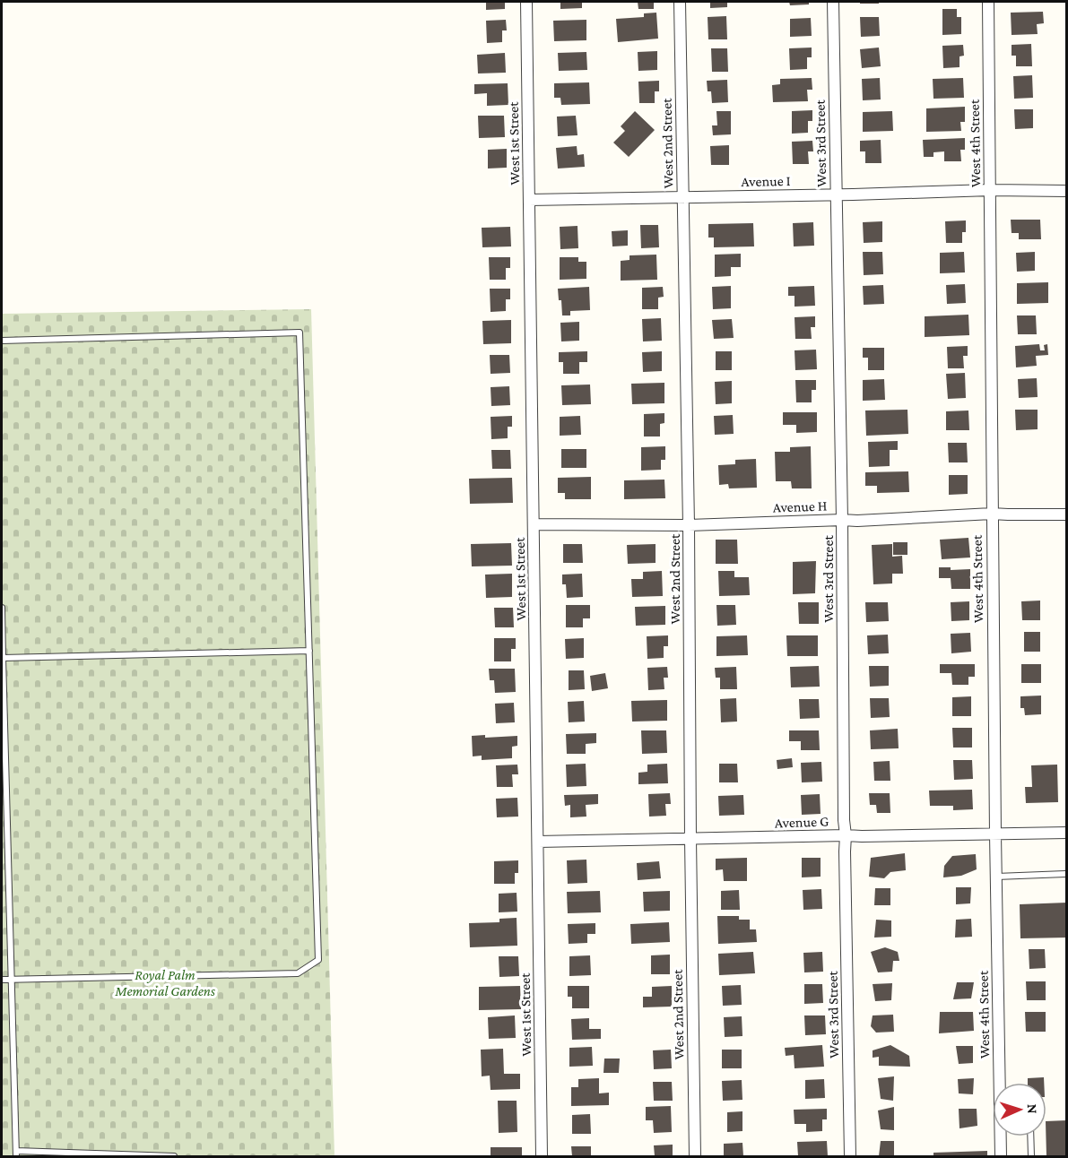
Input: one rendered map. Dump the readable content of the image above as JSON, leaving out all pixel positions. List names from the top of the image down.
{
  "streets": {
    "street": [
      "West 1st Street",
      "West 2nd Street",
      "West 3rd Street",
      "West 4th Street",
      "Avenue I",
      "Avenue H",
      "Avenue G"
    ]
  },
  "crossings": [
    ["West 1st Street", "Avenue I"],
    ["West 1st Street", "Avenue H"],
    ["West 1st Street", "Avenue G"],
    ["West 2nd Street", "Avenue I"],
    ["West 2nd Street", "Avenue H"],
    ["West 2nd Street", "Avenue G"],
    ["West 3rd Street", "Avenue I"],
    ["West 3rd Street", "Avenue H"],
    ["West 3rd Street", "Avenue G"],
    ["West 4th Street", "Avenue I"],
    ["West 4th Street", "Avenue H"],
    ["West 4th Street", "Avenue G"]
  ],
  "parks": ["Royal Palm Memorial Gardens"],
  "north": "right"
}
